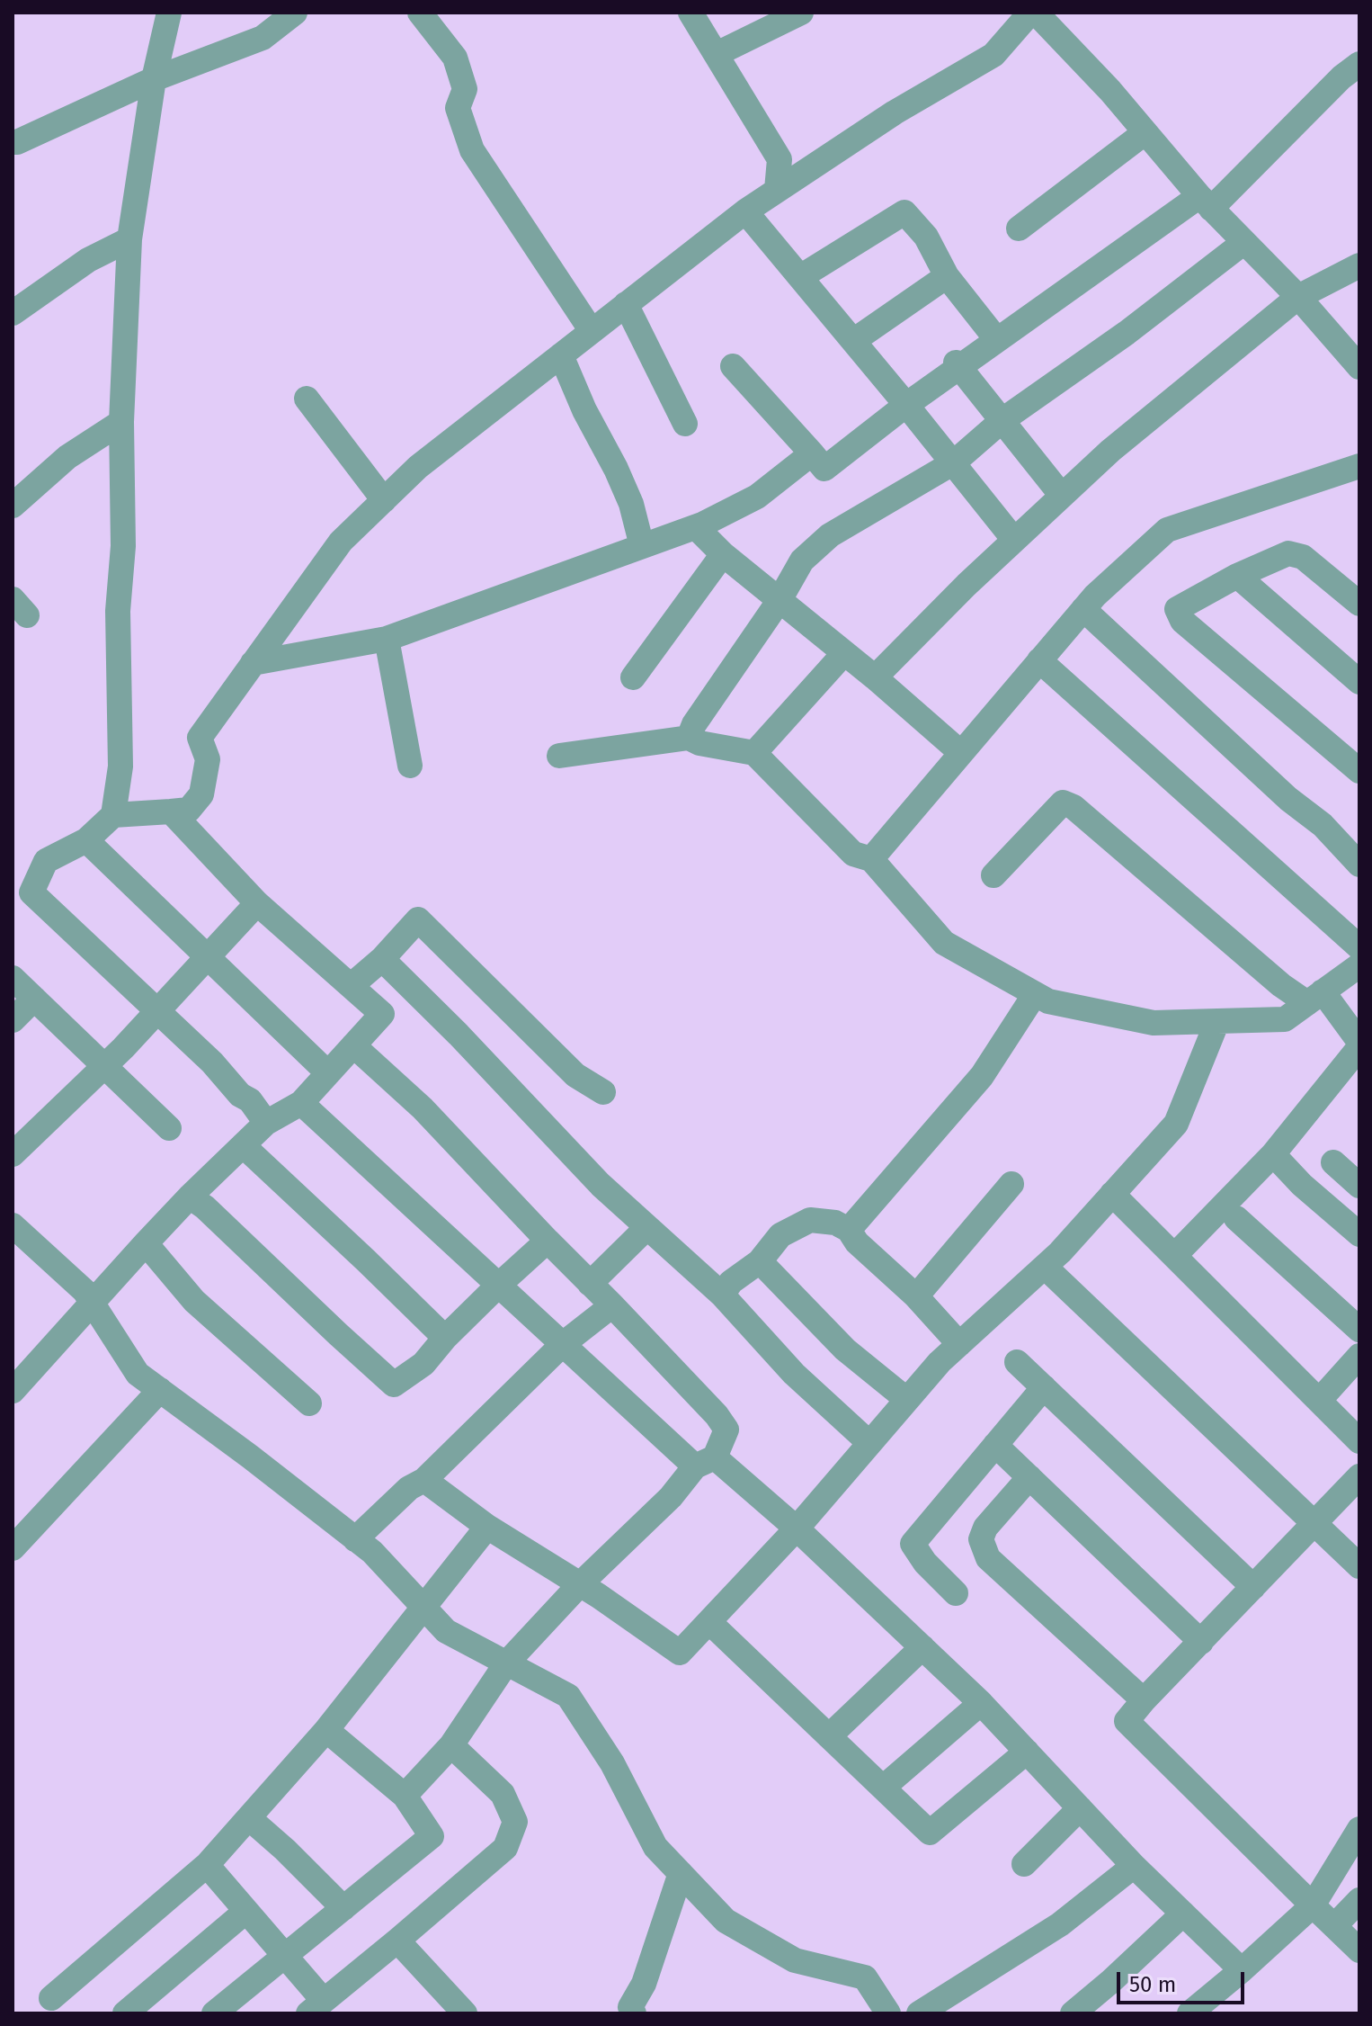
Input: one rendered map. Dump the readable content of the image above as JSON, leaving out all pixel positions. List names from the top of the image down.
{
  "scale_bar": "50 m"
}
